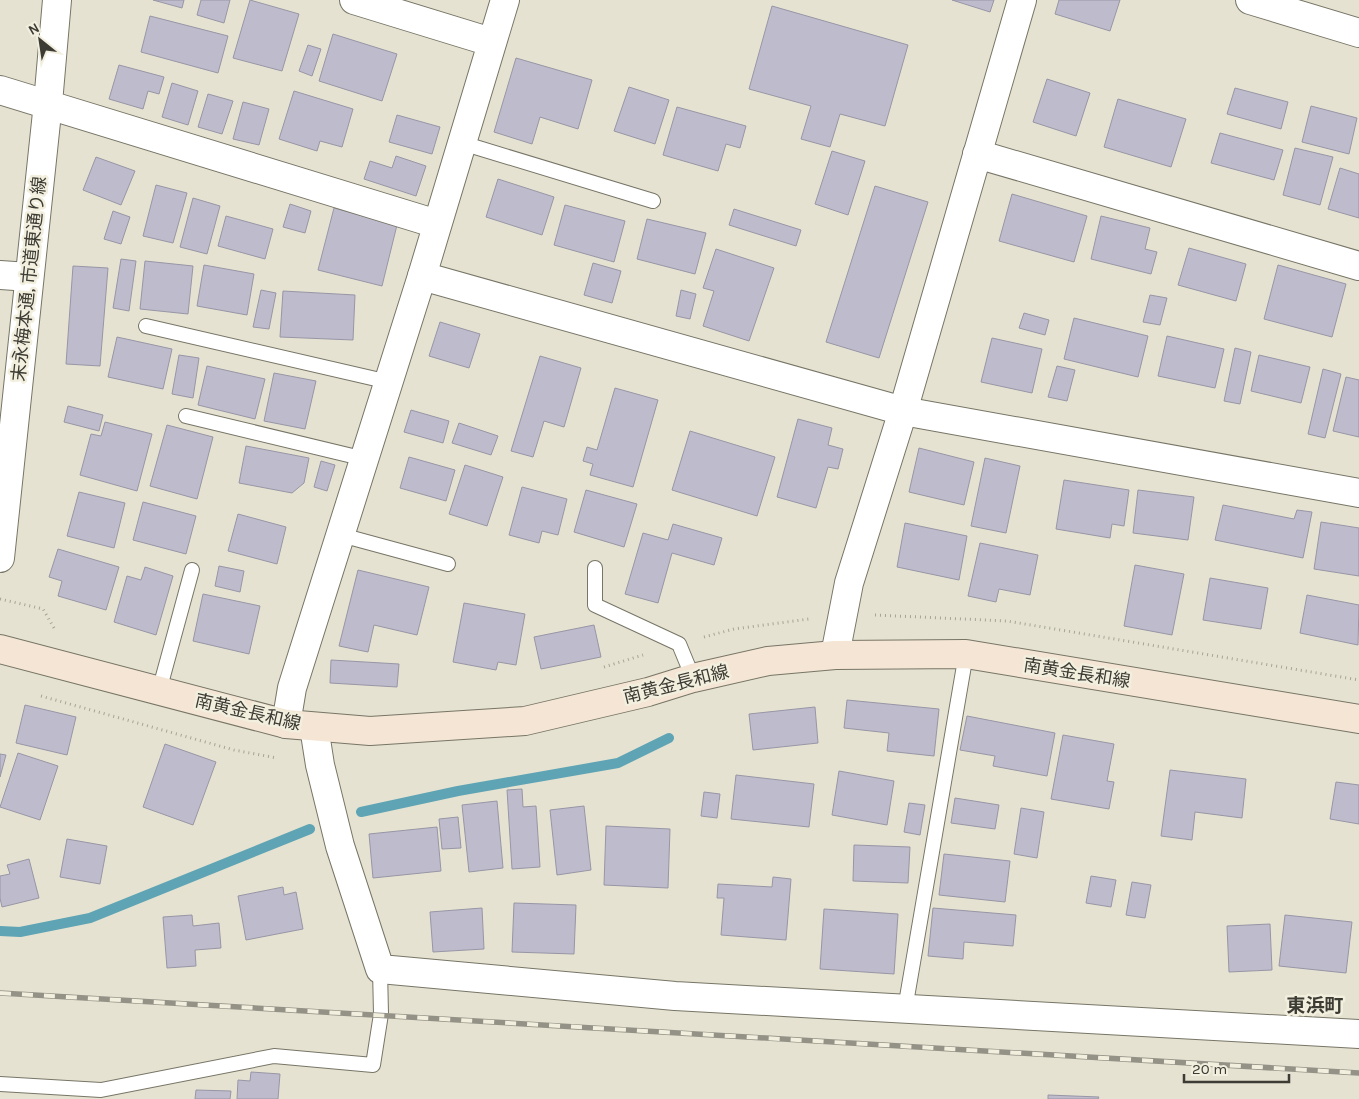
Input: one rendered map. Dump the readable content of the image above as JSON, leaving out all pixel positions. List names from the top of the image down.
{
  "streets": {
    "main road": ["南黄金長和線"],
    "street": ["末永梅本通, 市道東通り線"]
  },
  "districts": ["東浜町"],
  "scale_bar": "20 m",
  "north": "top left"
}
